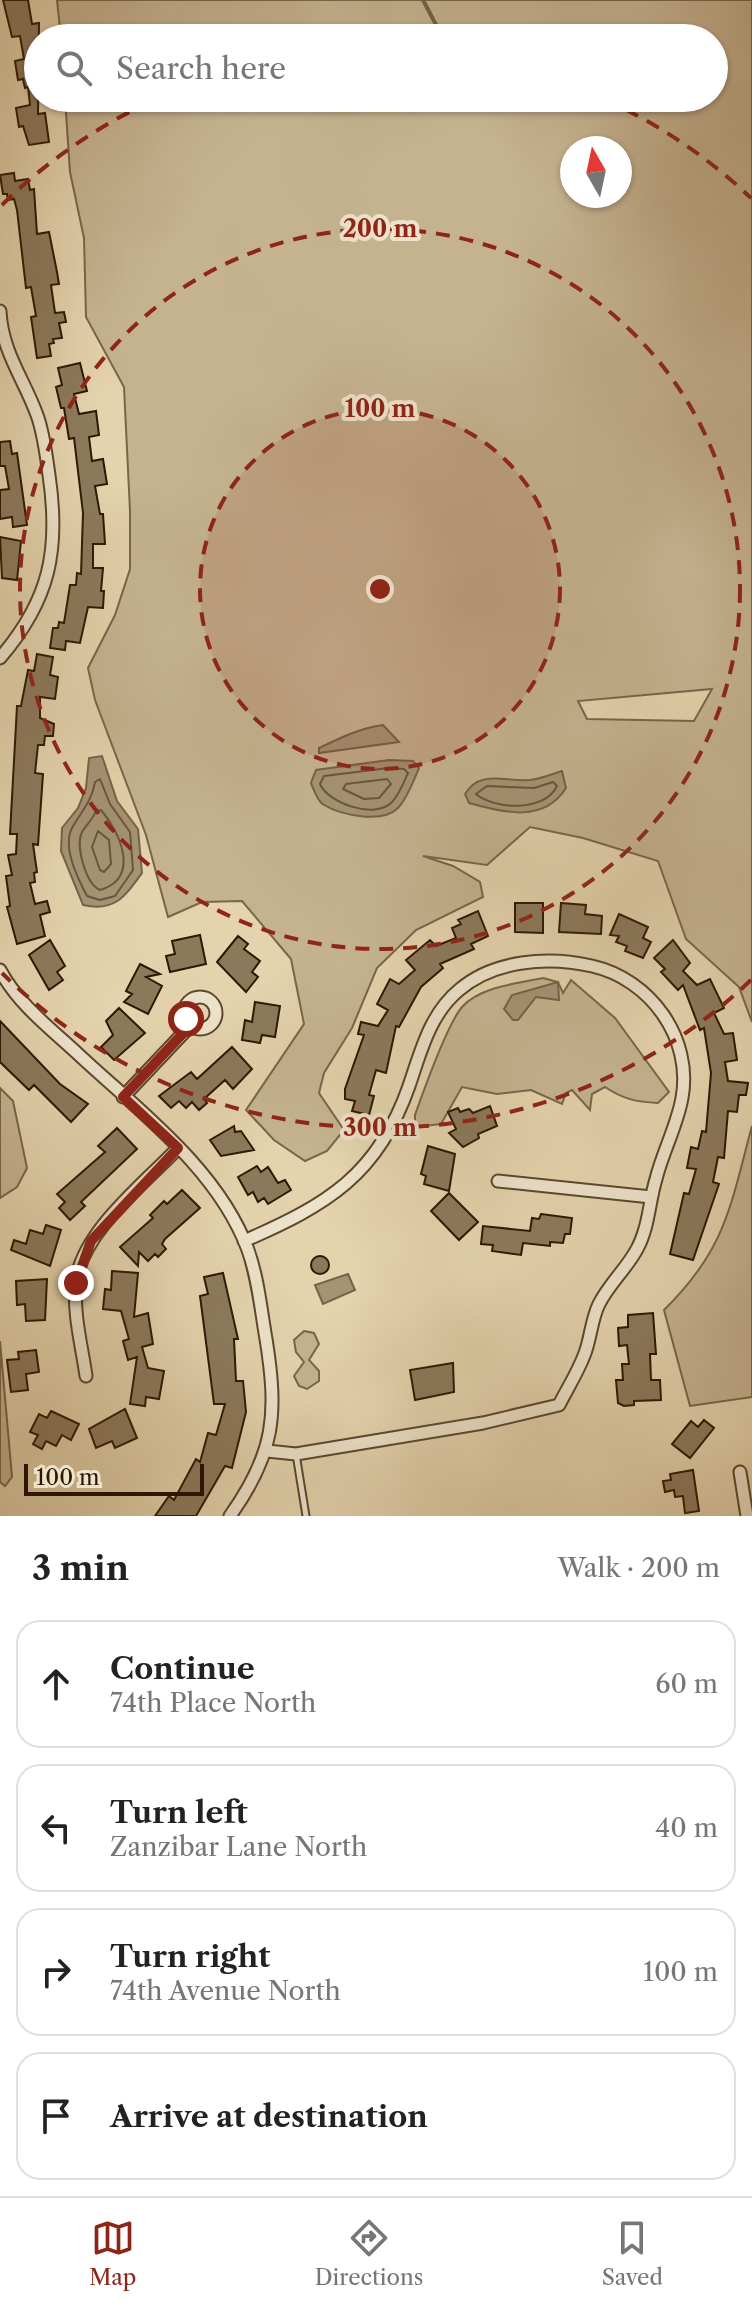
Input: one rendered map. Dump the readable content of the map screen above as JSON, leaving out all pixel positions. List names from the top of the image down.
{
  "scale_bar": "100 m",
  "north": "top",
  "page": {
    "search": "Search here",
    "scale": "100 m",
    "heading": ["3 min", "Walk · 200 m"],
    "list": [
      ["Continue", "74th Place North", "60 m"],
      ["Turn left", "Zanzibar Lane North", "40 m"],
      ["Turn right", "74th Avenue North", "100 m"],
      "Arrive at destination"
    ],
    "nav": ["Map", "Directions", "Saved"]
  },
  "rings": ["200 m", "100 m", "300 m"]
}
